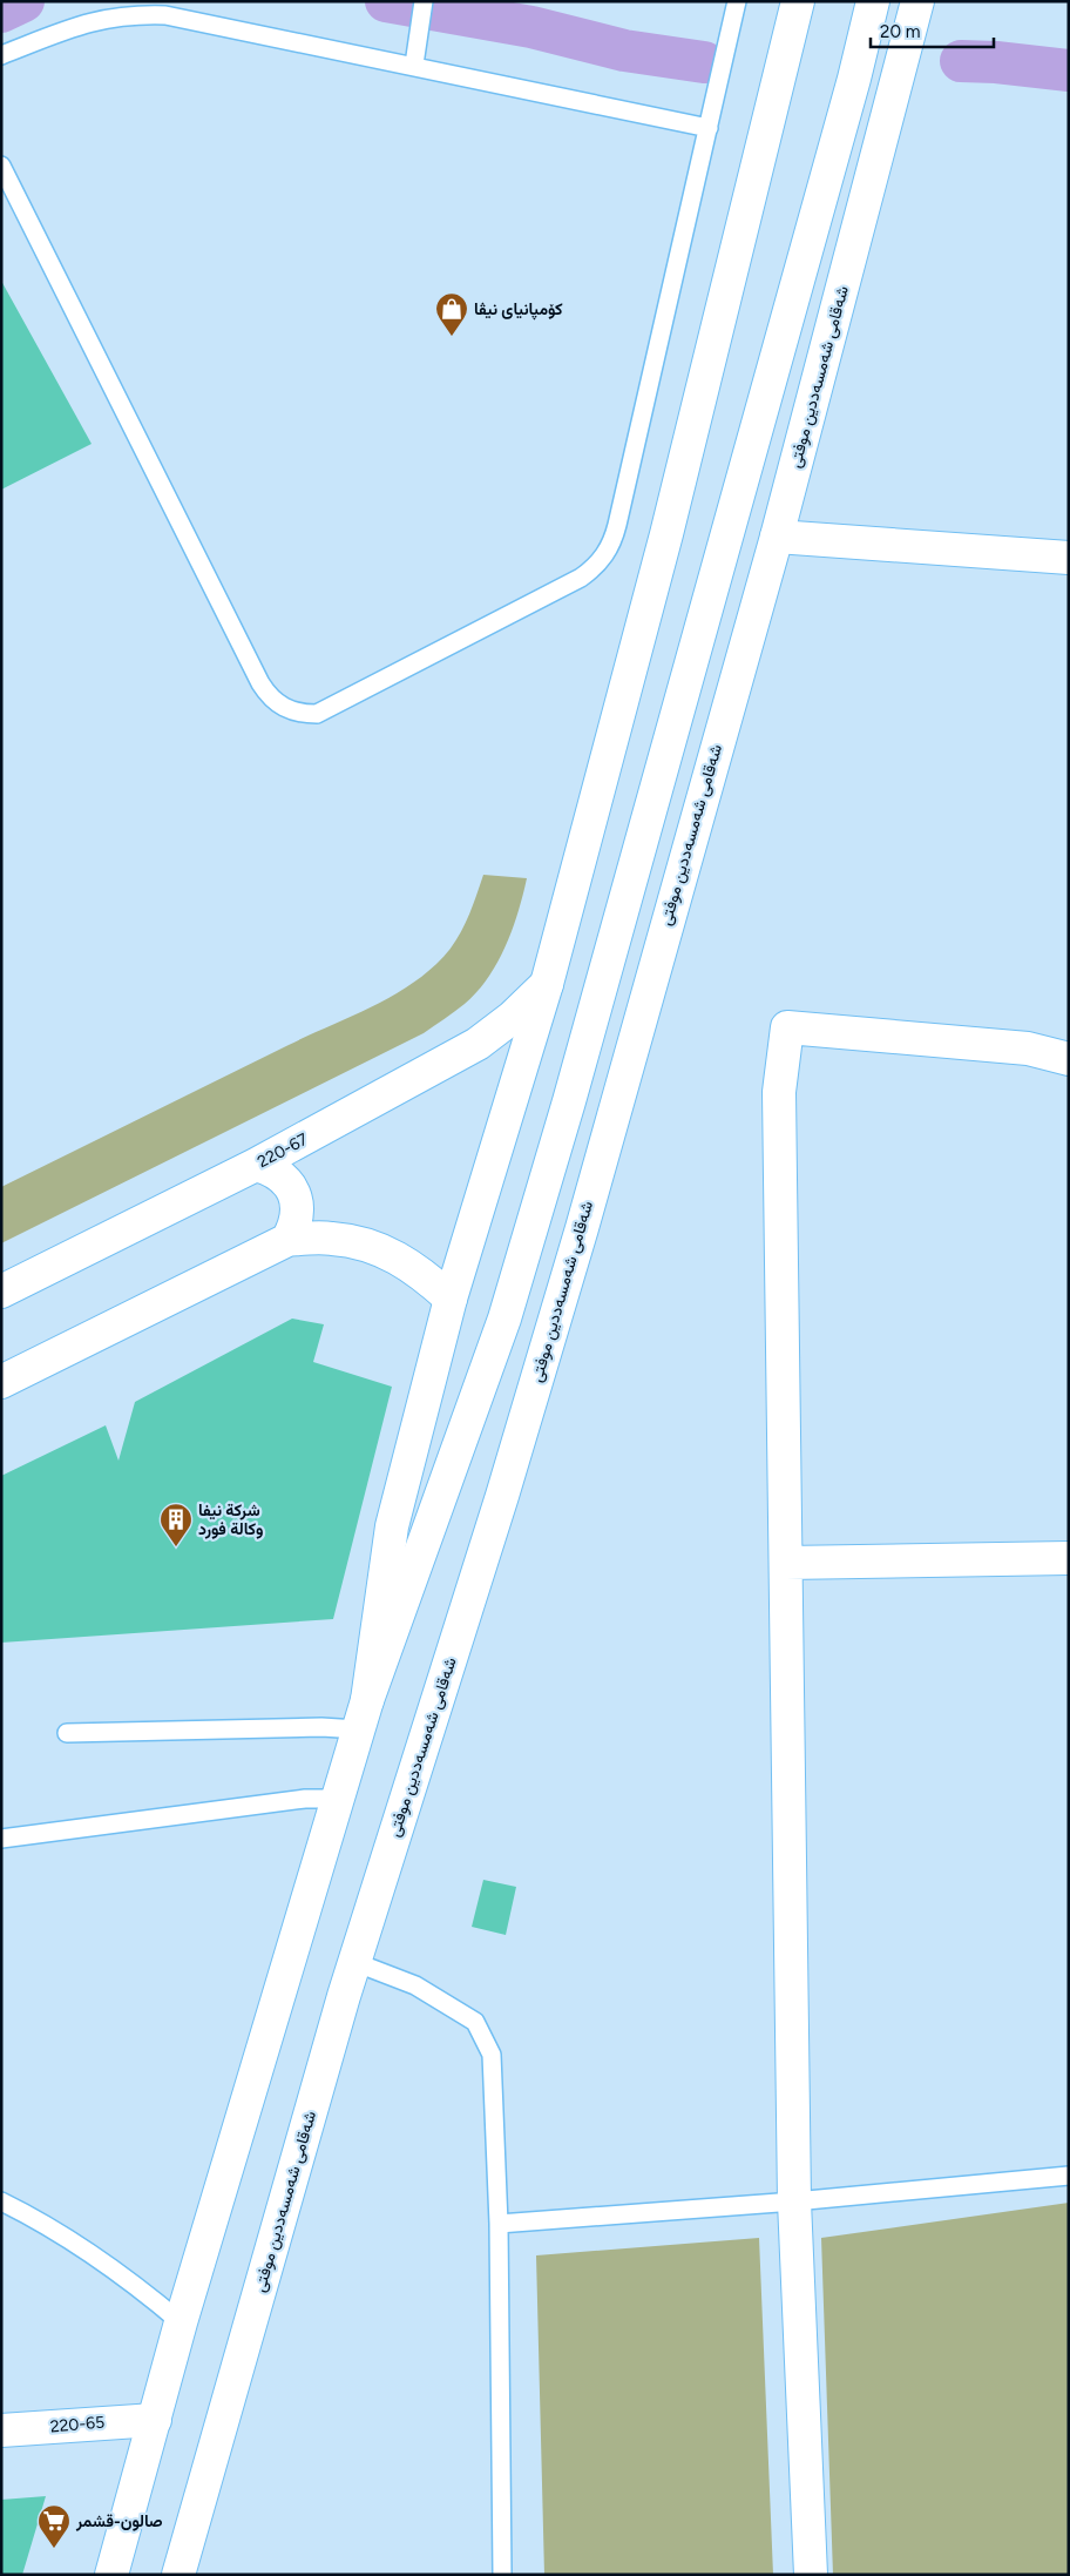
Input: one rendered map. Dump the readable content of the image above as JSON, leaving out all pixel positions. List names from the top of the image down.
{
  "streets": {
    "main road": ["شەقامی شەمسەددین موفتی", "220-67", "220-65"]
  },
  "places": {
    "shop": ["کۆمپانیای نیڤا"],
    "building": ["شركة نيفا وكالة فورد"],
    "supermarket": ["صالون-قشمر"]
  },
  "scale_bar": "20 m"
}
